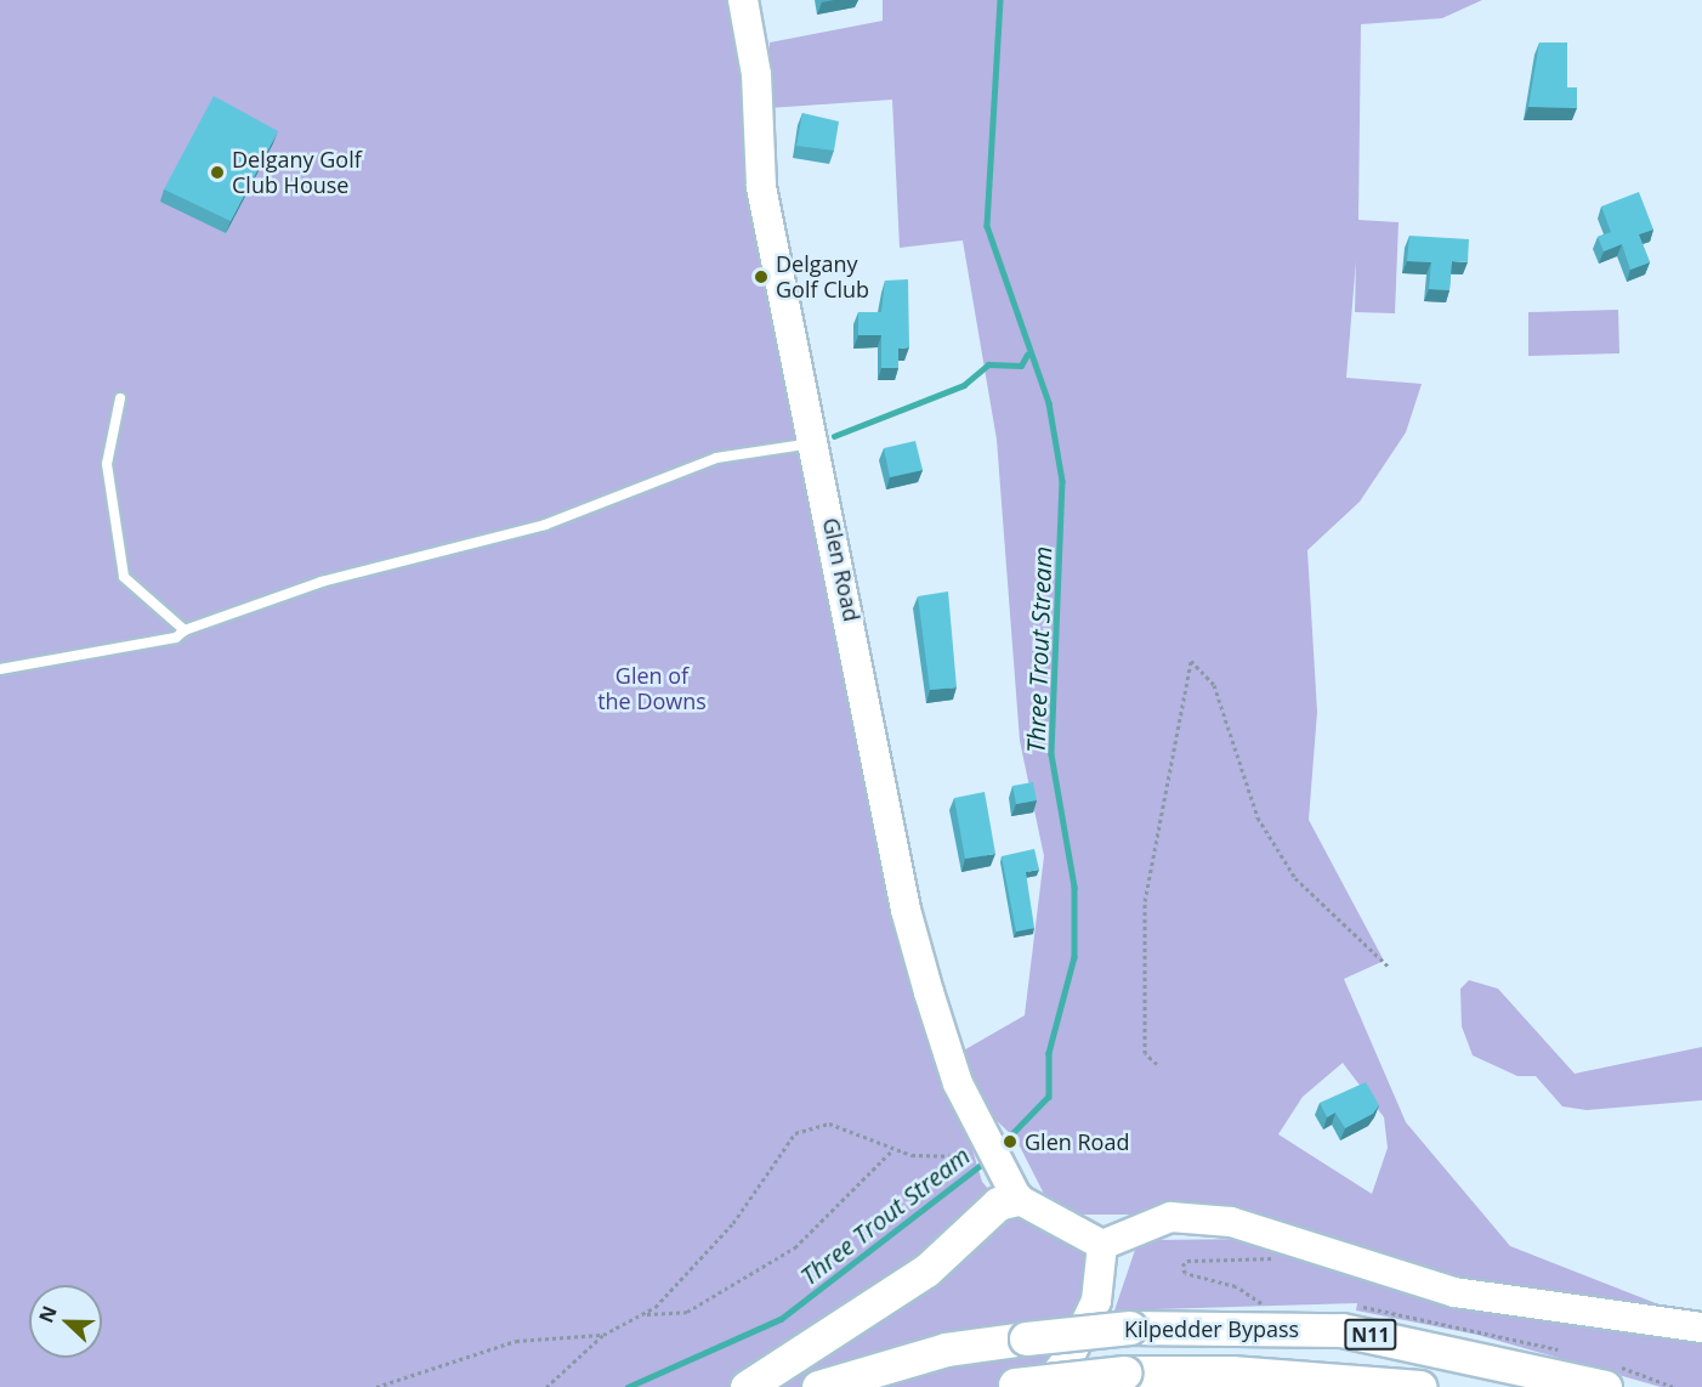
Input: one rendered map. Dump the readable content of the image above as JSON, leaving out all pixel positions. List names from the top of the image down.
{
  "streets": {
    "highway": ["Kilpedder Bypass", "N11"],
    "main road": ["Glen Road"]
  },
  "water": ["Three Trout Stream"],
  "parks": ["Glen of the Downs"],
  "places": ["Delgany Golf Club House", "Delgany Golf Club", "Glen Road"],
  "north": "left"
}
